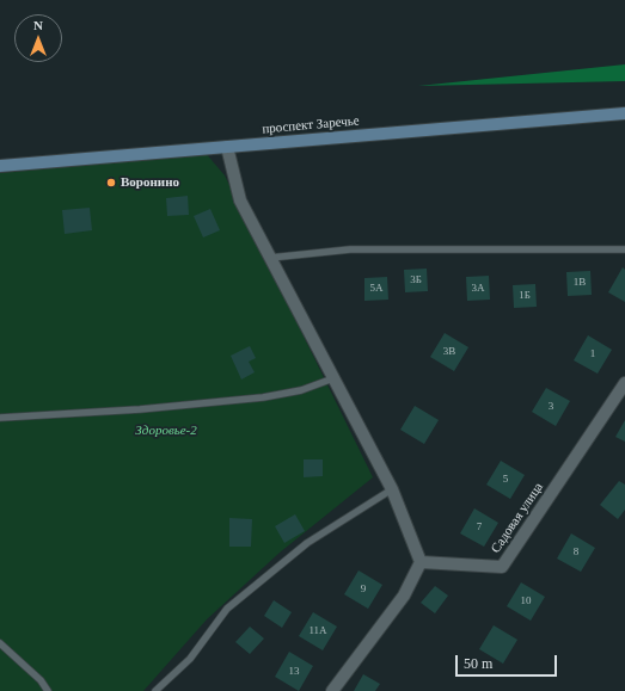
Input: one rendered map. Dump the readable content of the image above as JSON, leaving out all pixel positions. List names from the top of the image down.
{
  "streets": {
    "street": ["проспект Заречье", "Садовая улица"]
  },
  "parks": ["Здоровье-2"],
  "places": ["Воронино"],
  "house_numbers": [
    "3Б",
    "1В",
    "5А",
    "3А",
    "1Б",
    "3В",
    "1",
    "3",
    "5",
    "7",
    "8",
    "9",
    "10",
    "11А",
    "13"
  ],
  "scale_bar": "50 m",
  "north": "top"
}
